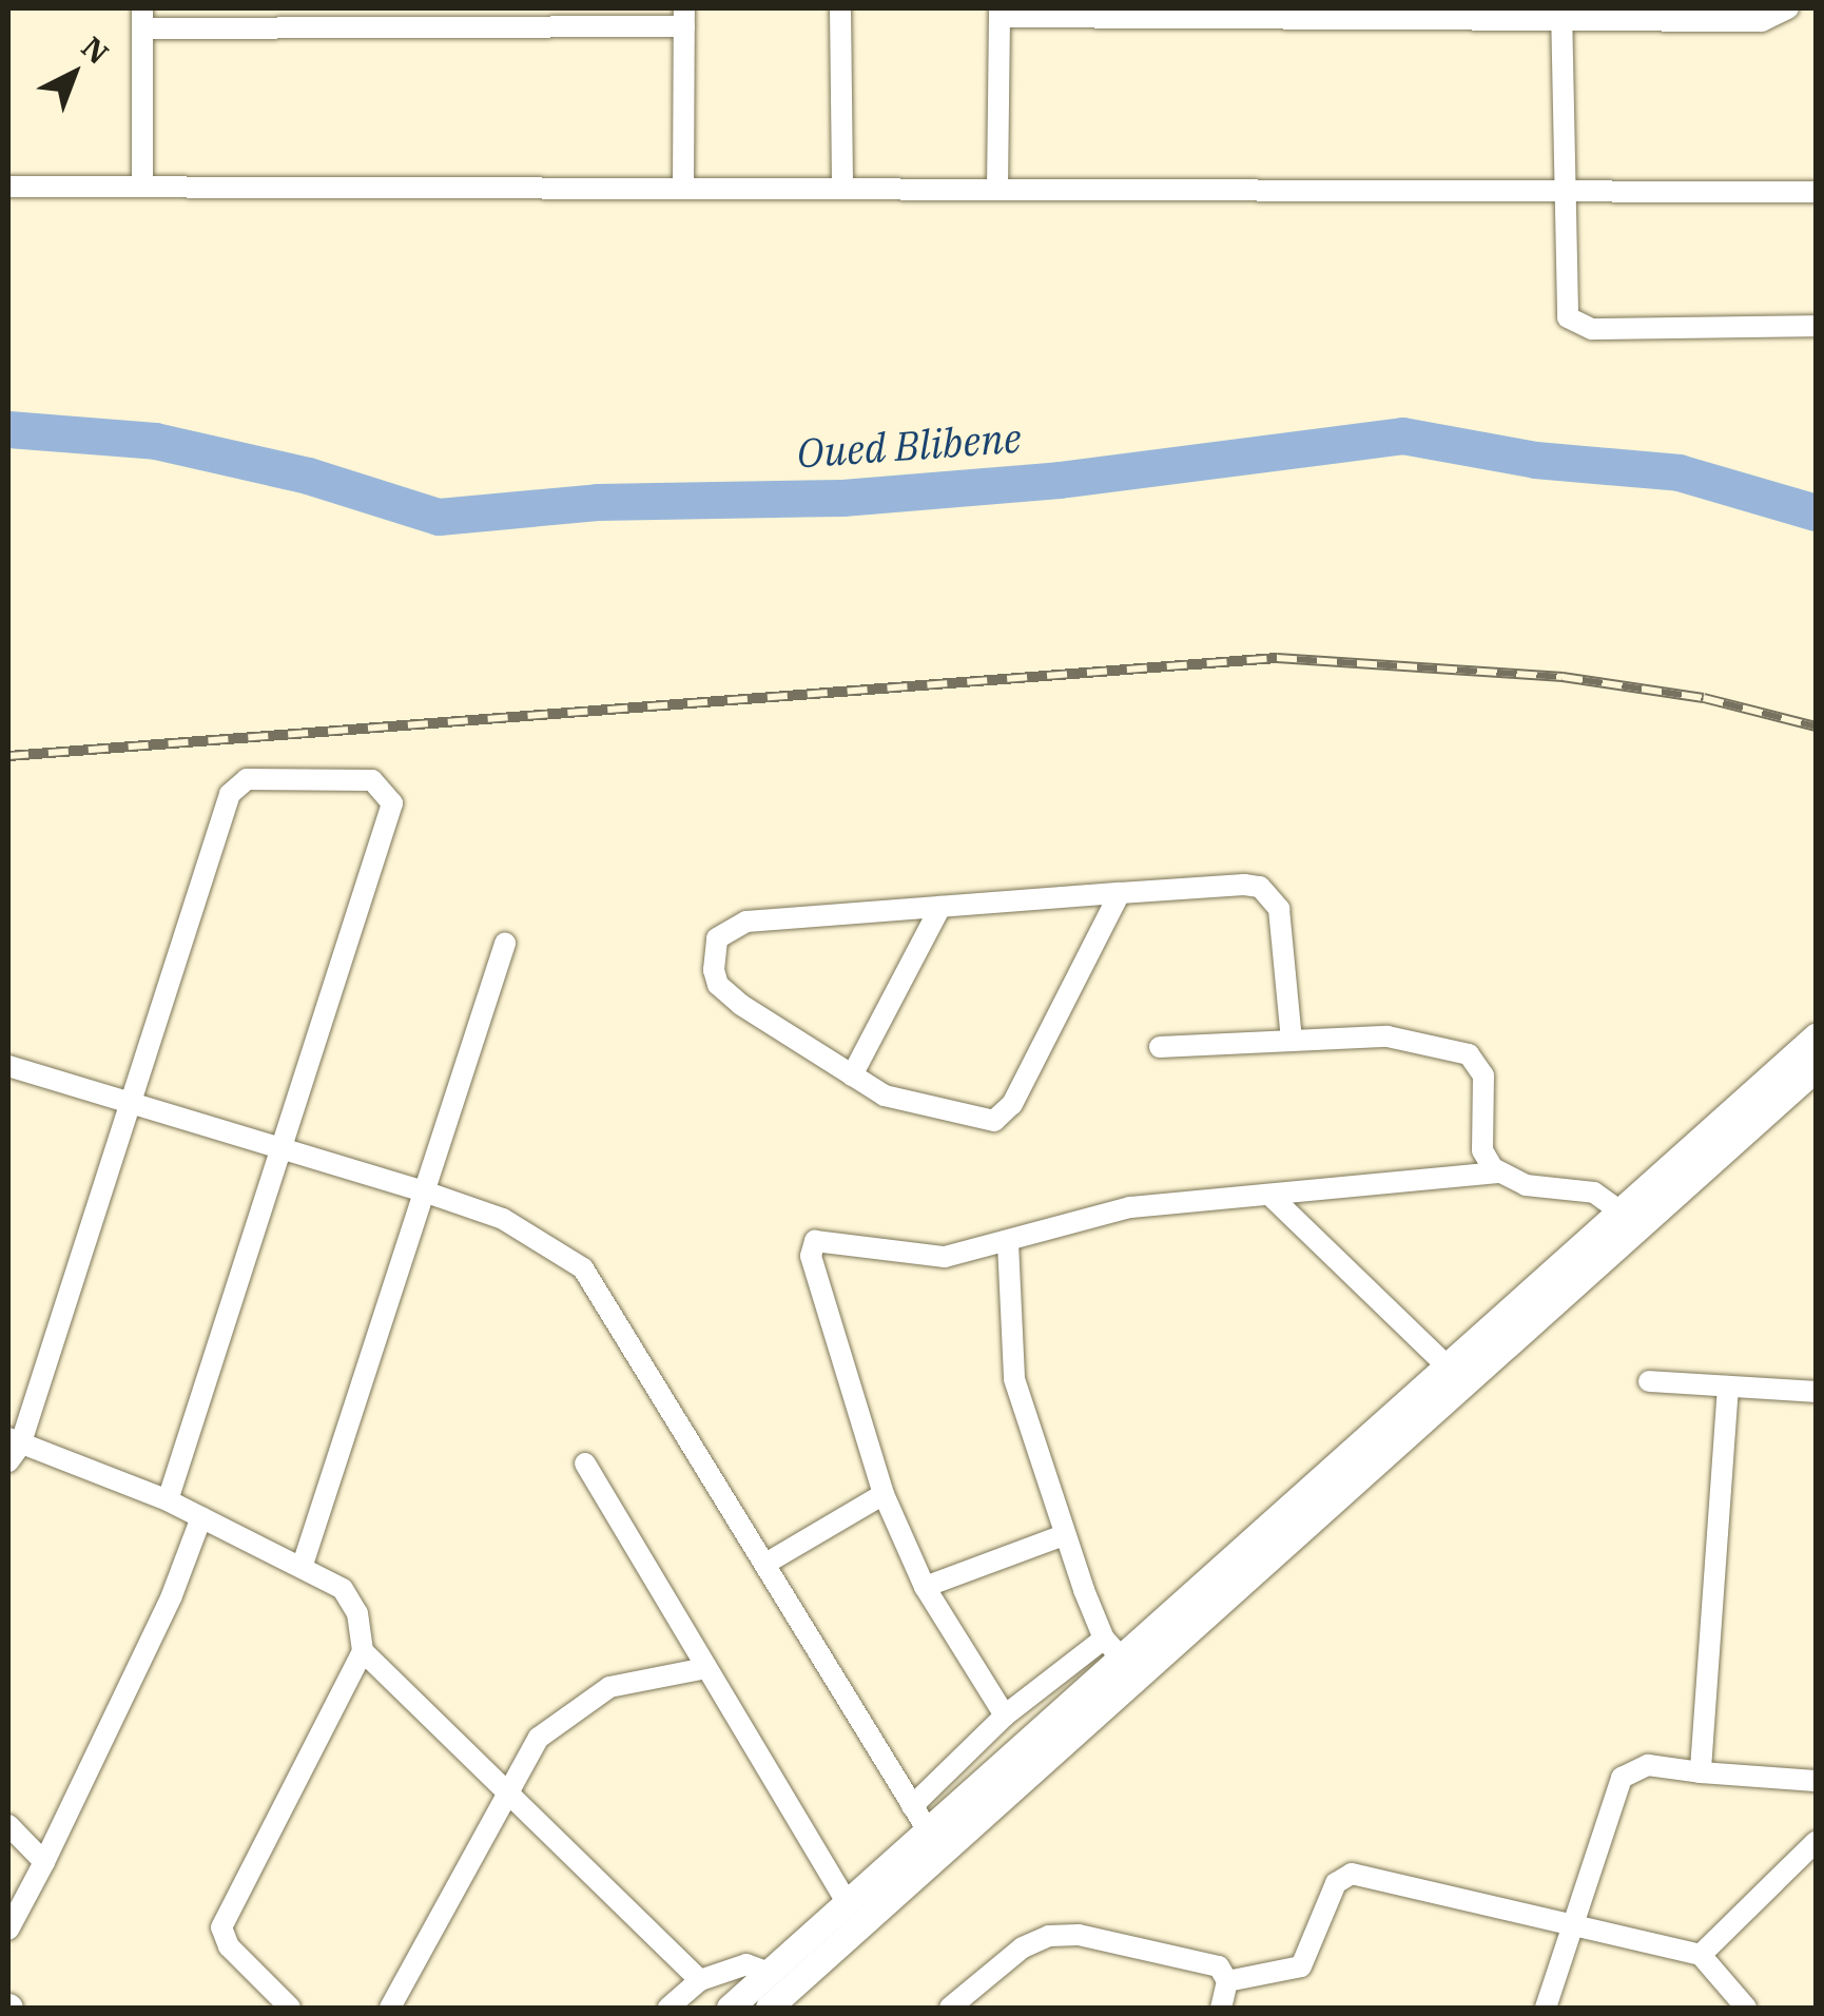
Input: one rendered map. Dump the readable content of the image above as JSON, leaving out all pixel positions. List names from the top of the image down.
{
  "water": ["Oued Blibene"],
  "north": "top right"
}
